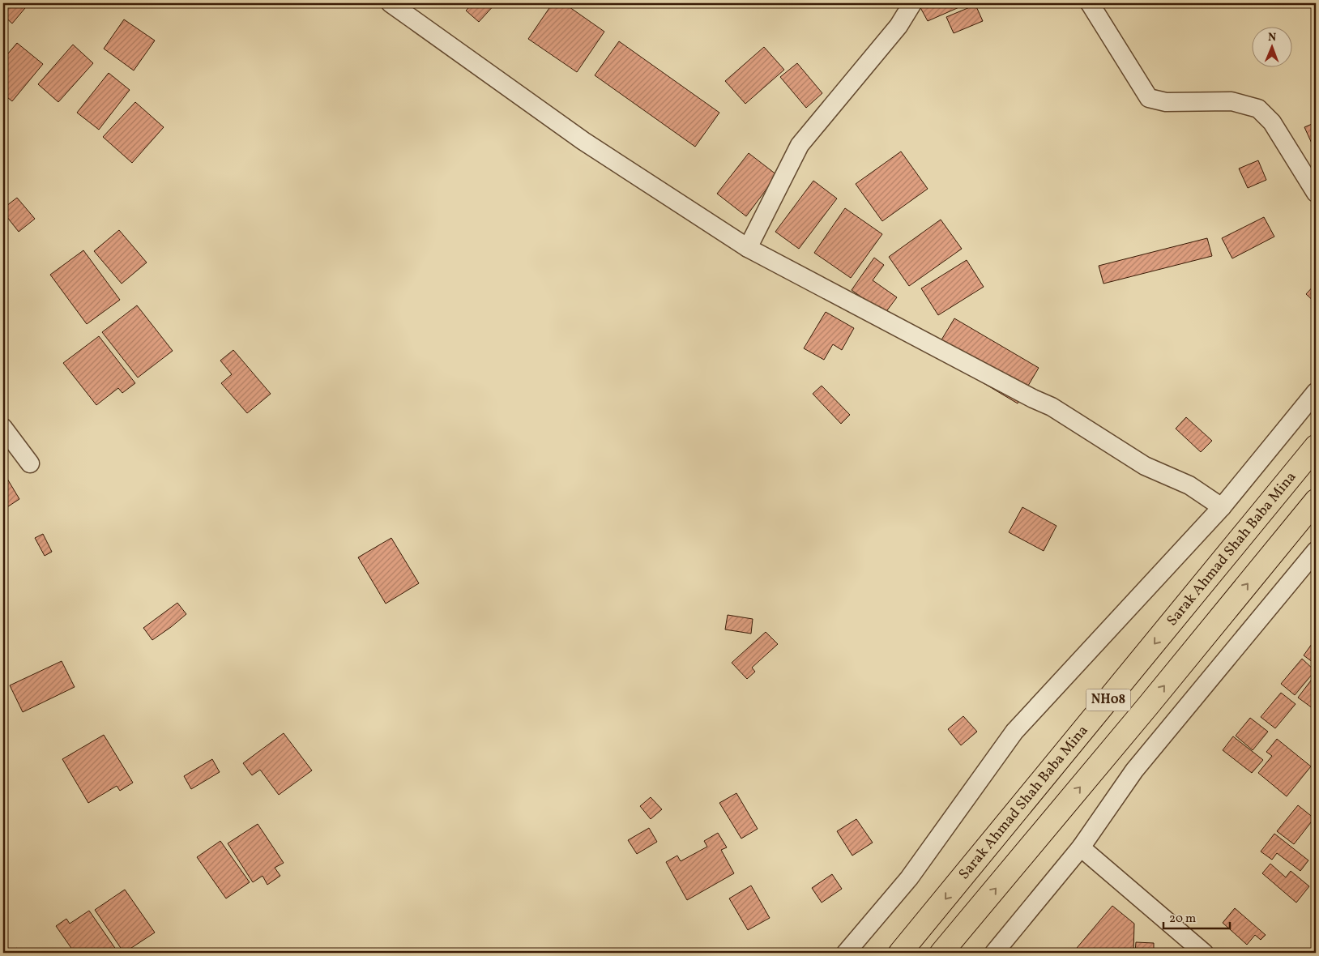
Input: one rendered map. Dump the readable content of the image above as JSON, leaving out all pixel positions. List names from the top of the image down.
{
  "streets": {
    "highway": ["Sarak Ahmad Shah Baba Mina", "NH08"]
  },
  "scale_bar": "20 m",
  "north": "top"
}
